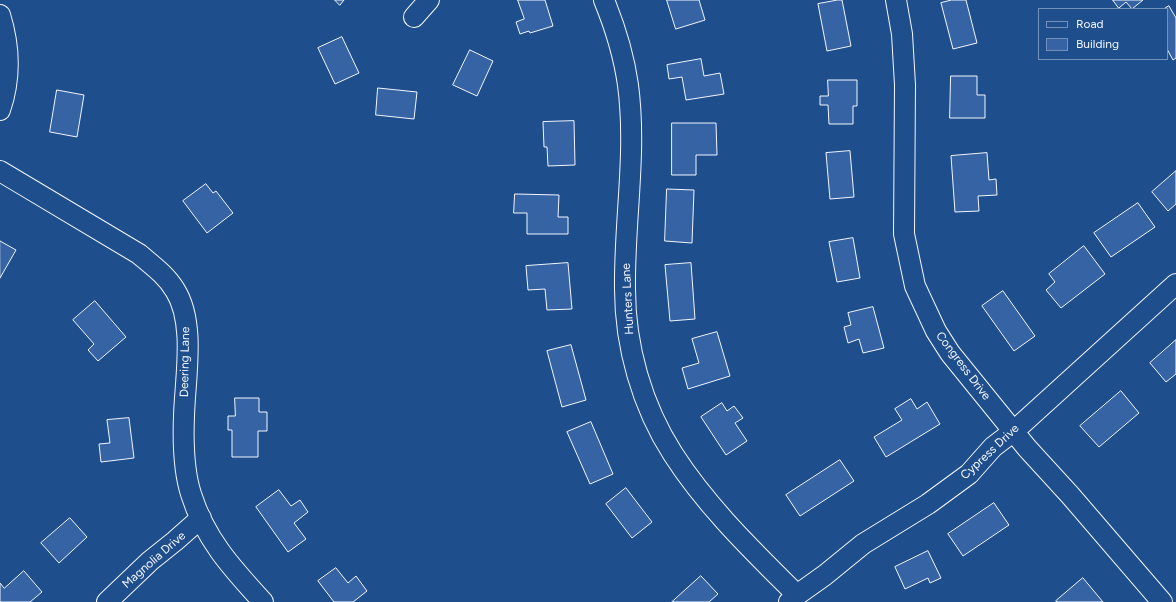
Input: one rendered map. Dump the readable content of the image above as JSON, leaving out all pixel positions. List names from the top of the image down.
{
  "streets": {
    "street": [
      "Hunters Lane",
      "Deering Lane",
      "Congress Drive",
      "Cypress Drive",
      "Magnolia Drive"
    ]
  },
  "crossings": [
    ["Hunters Lane", "Cypress Drive"],
    ["Deering Lane", "Magnolia Drive"],
    ["Congress Drive", "Cypress Drive"]
  ],
  "legend": ["Road", "Building"]
}
